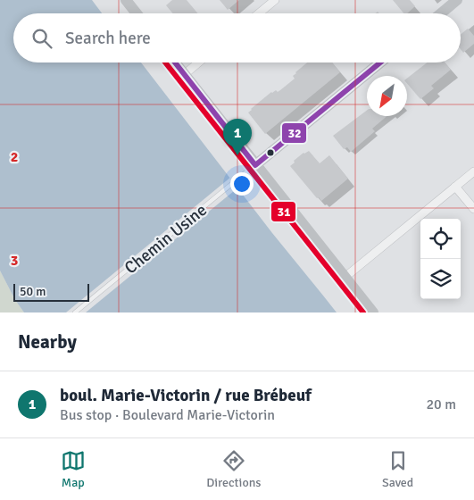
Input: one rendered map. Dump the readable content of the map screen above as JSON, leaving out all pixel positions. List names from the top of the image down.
{
  "streets": {
    "lane": ["Chemin Usine"]
  },
  "lines": ["transit line 32", "transit line 31"],
  "scale_bar": "50 m",
  "north": "bottom left",
  "page": {
    "search": "Search here",
    "pins": "1",
    "scale": "50 m",
    "heading": "Nearby",
    "list": [
      {
        "mark": "1",
        "name": "boul. Marie-Victorin / rue Brébeuf",
        "note": "Bus stop · Boulevard Marie-Victorin",
        "value": "20 m"
      }
    ],
    "nav": ["Map", "Directions", "Saved"]
  },
  "grid": {
    "rows": ["2", "3"]
  }
}
